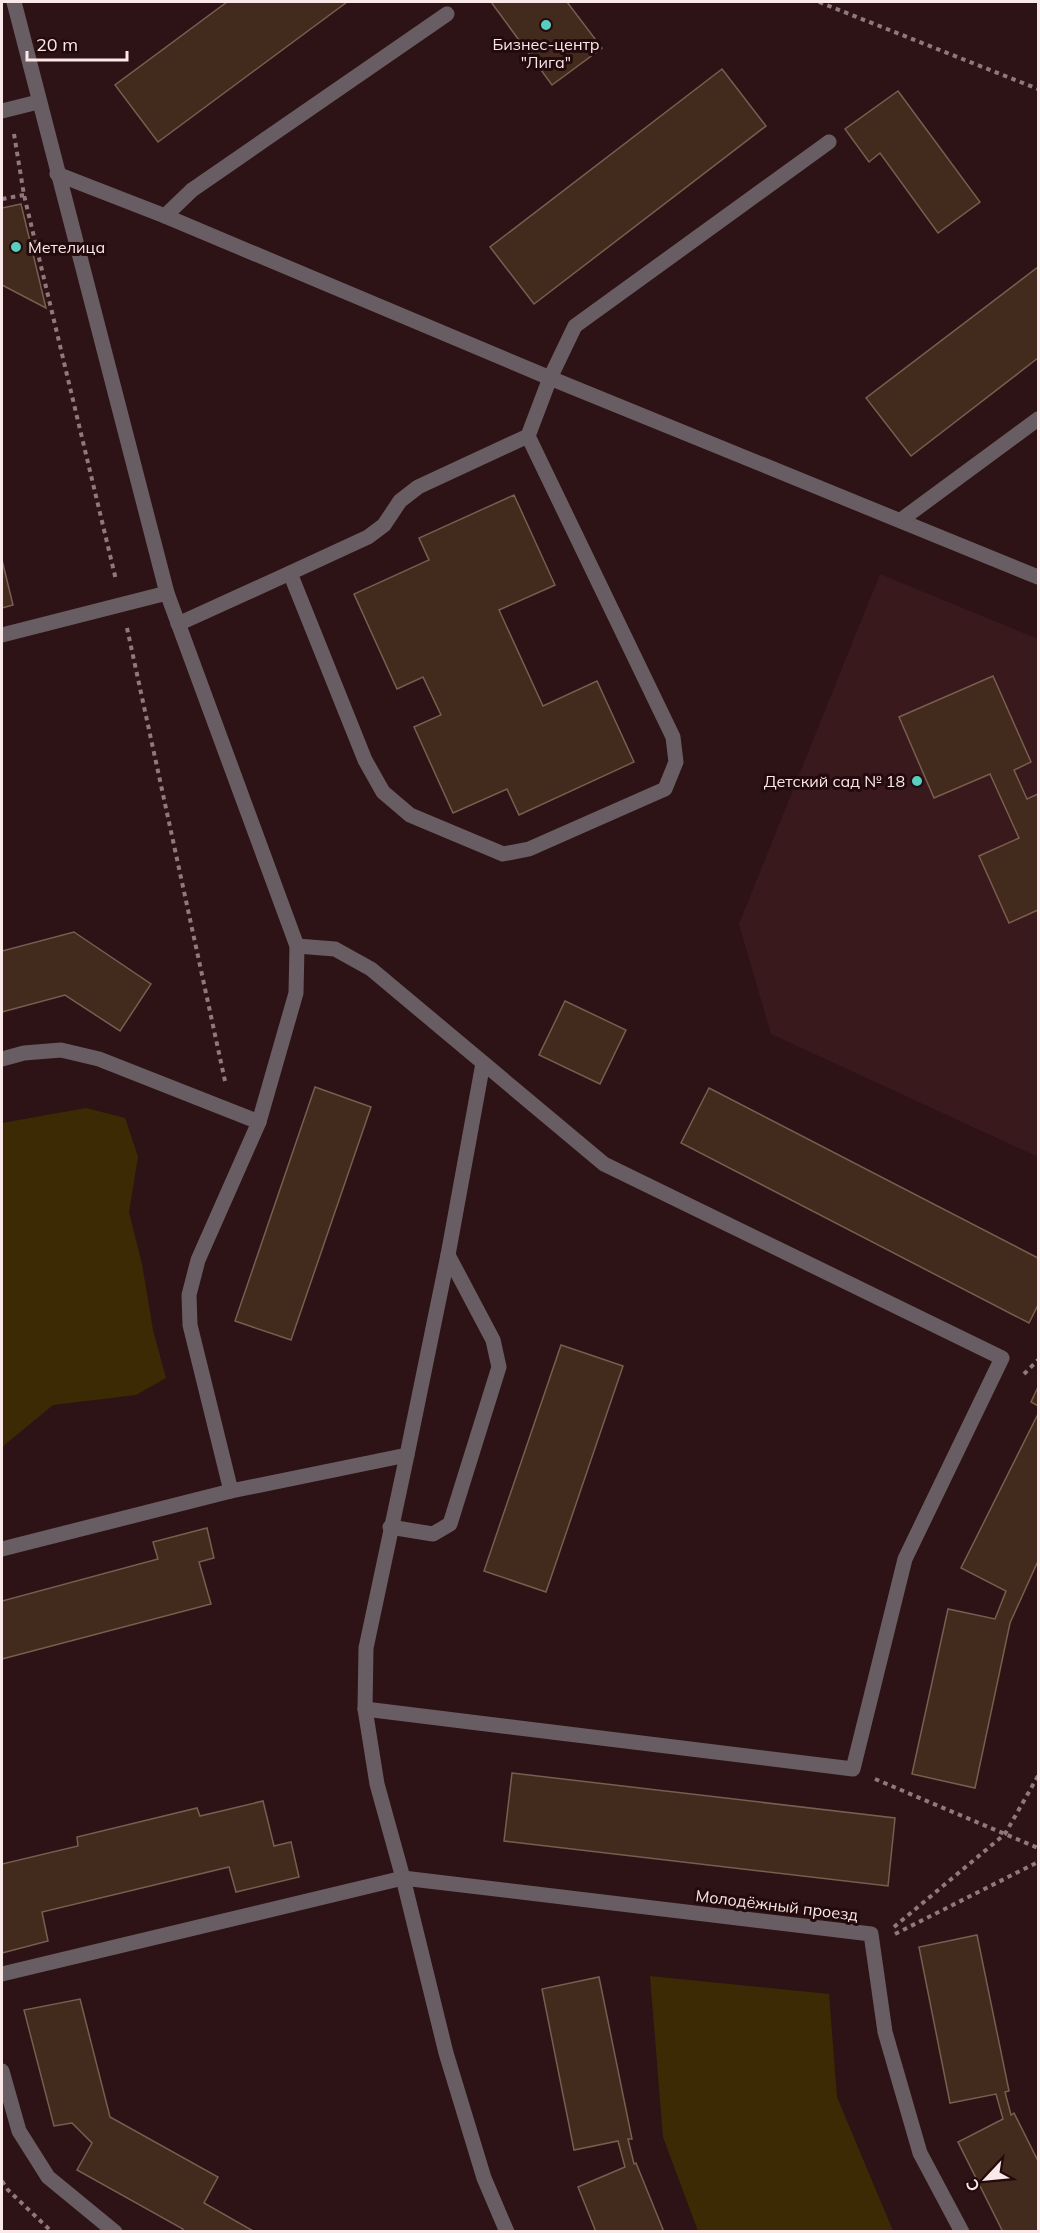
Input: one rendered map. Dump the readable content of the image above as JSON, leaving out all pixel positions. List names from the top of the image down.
{
  "streets": {
    "street": ["Молодёжный проезд"]
  },
  "places": ["Бизнес-центр \"Лига\"", "Метелица", "Детский сад № 18"],
  "scale_bar": "20 m",
  "north": "bottom left"
}
